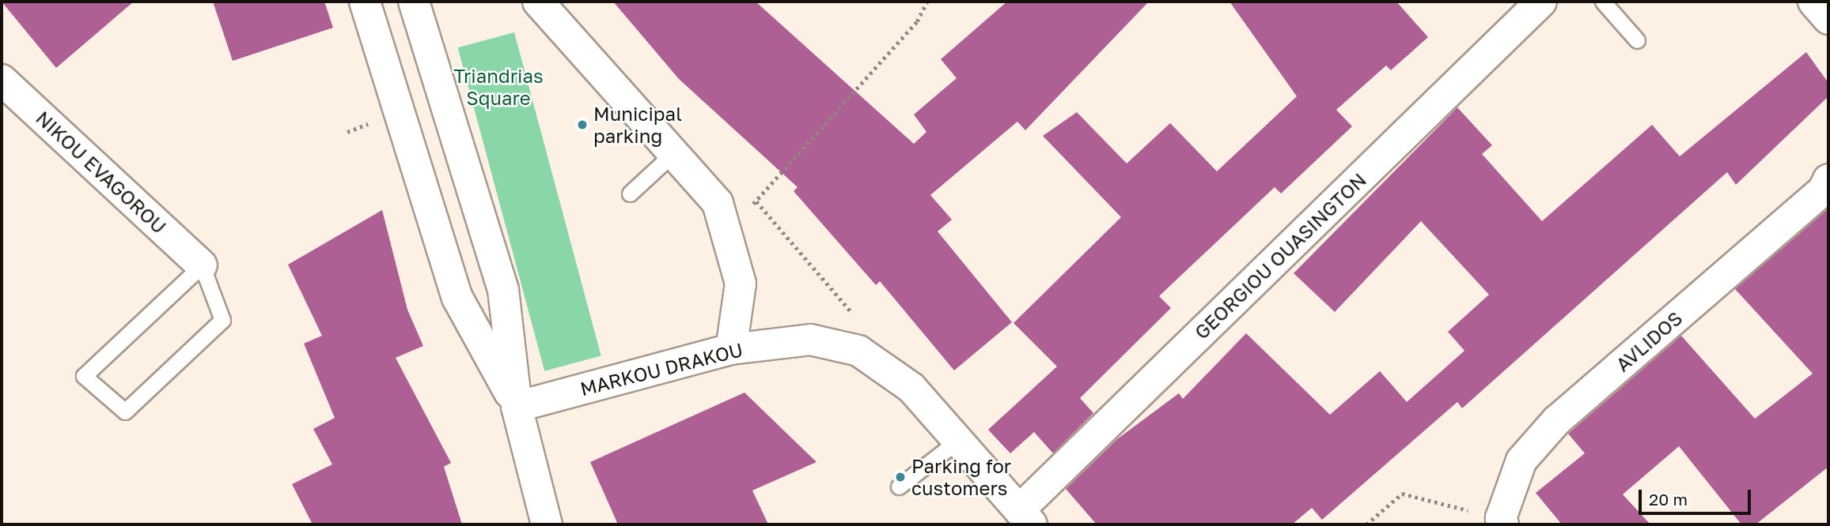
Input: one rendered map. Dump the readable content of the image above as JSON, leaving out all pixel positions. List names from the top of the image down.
{
  "streets": {
    "street": [
      "NIKOU EVAGOROU",
      "GEORGIOU OUASINGTON",
      "AVLIDOS",
      "MARKOU DRAKOU"
    ]
  },
  "crossings": [
    ["GEORGIOU OUASINGTON", "MARKOU DRAKOU"]
  ],
  "parks": ["Triandrias Square"],
  "places": ["Municipal parking", "Parking for customers"],
  "scale_bar": "20 m"
}
